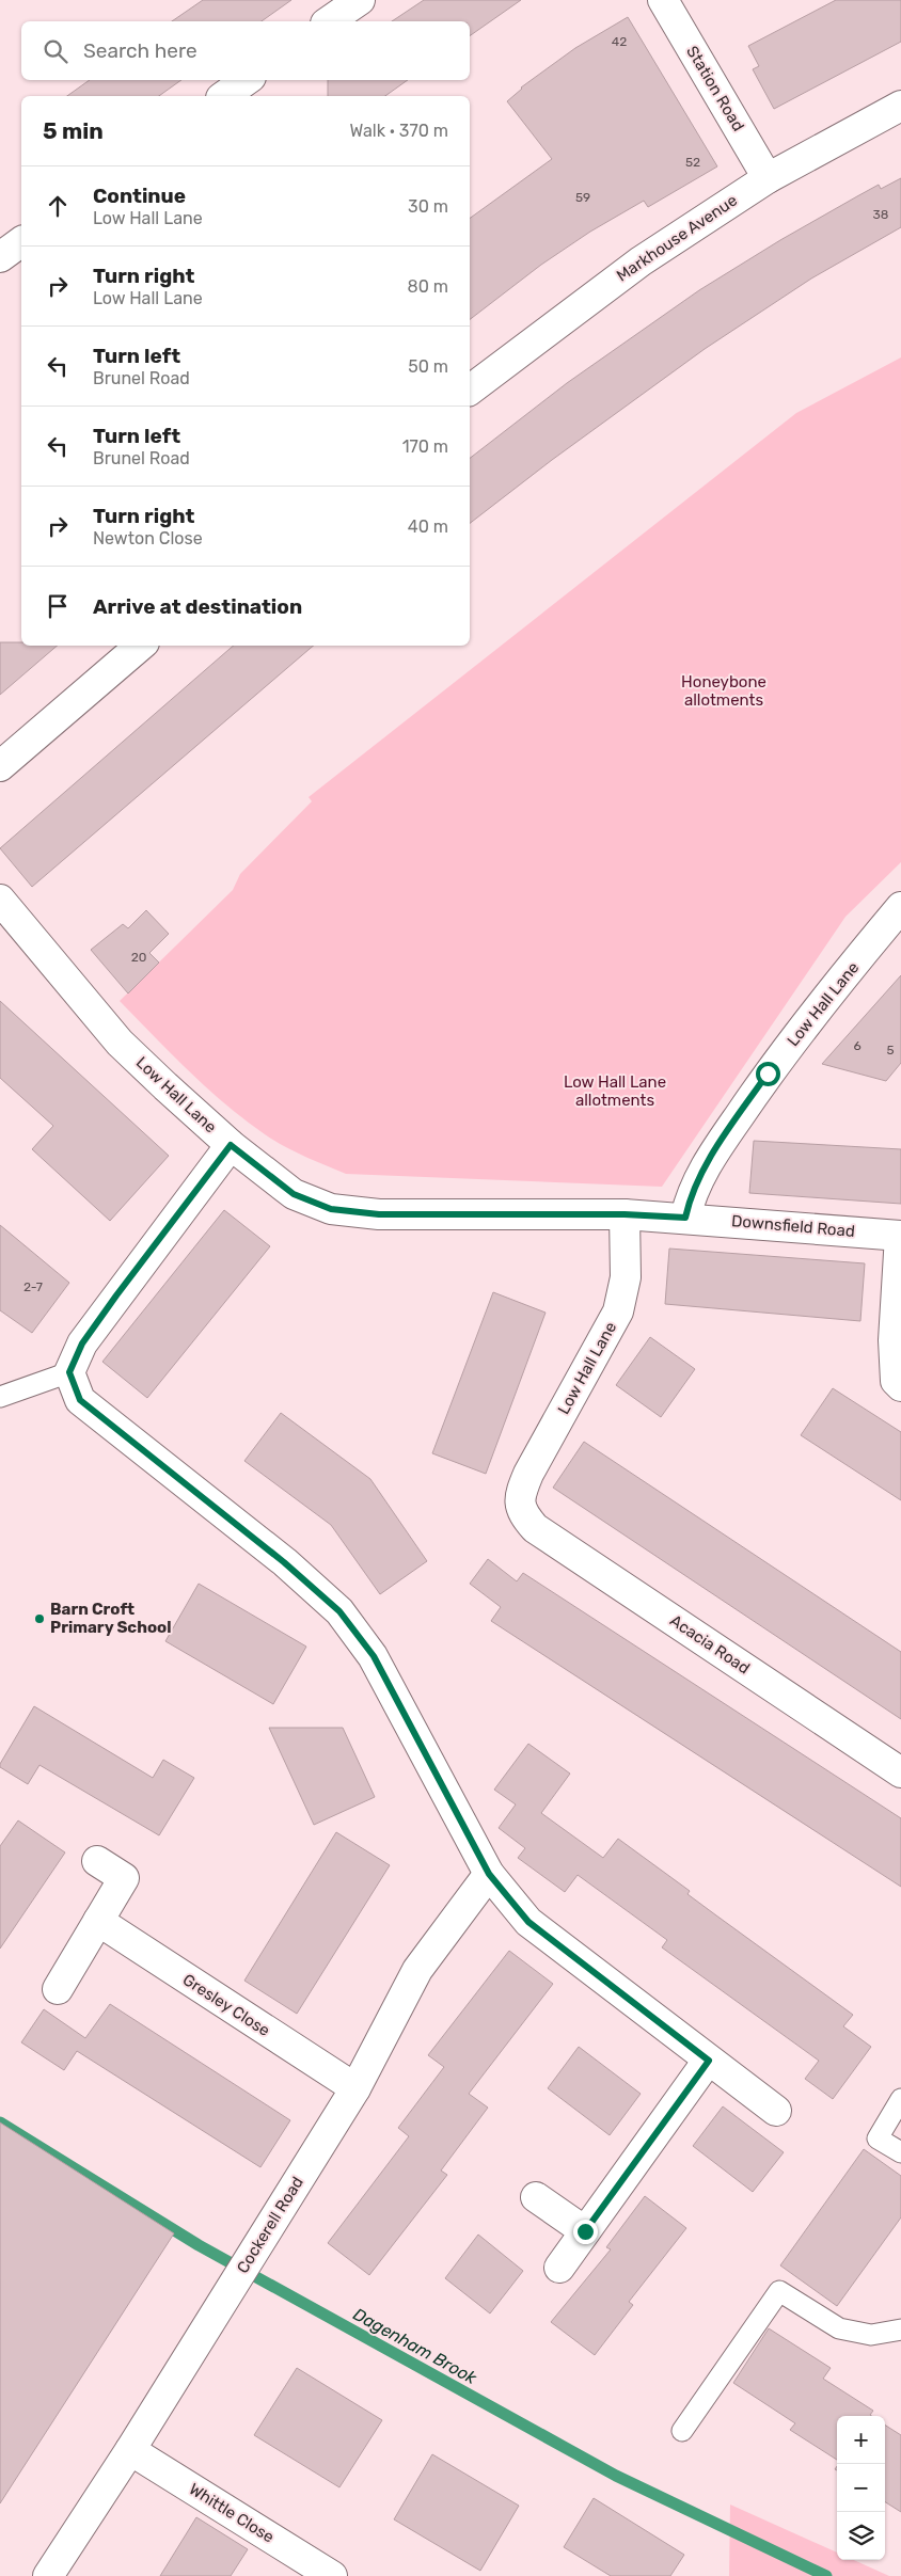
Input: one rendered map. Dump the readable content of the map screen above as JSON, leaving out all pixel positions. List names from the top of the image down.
{
  "streets": {
    "street": [
      "Station Road",
      "Markhouse Avenue",
      "Low Hall Lane",
      "Downsfield Road",
      "Acacia Road",
      "Gresley Close",
      "Cockerell Road",
      "Whittle Close"
    ]
  },
  "crossings": [
    ["Station Road", "Markhouse Avenue"],
    ["Low Hall Lane", "Downsfield Road"],
    ["Low Hall Lane", "Acacia Road"],
    ["Gresley Close", "Cockerell Road"],
    ["Cockerell Road", "Whittle Close"]
  ],
  "water": ["Dagenham Brook"],
  "parks": ["Honeybone allotments", "Low Hall Lane allotments"],
  "places": ["Barn Croft Primary School"],
  "house_numbers": [
    "42",
    "52",
    "59",
    "38",
    "20",
    "6",
    "5",
    "2-7"
  ],
  "page": {
    "search": "Search here",
    "heading": ["5 min", "Walk · 370 m"],
    "list": [
      ["Continue", "Low Hall Lane", "30 m"],
      ["Turn right", "Low Hall Lane", "80 m"],
      ["Turn left", "Brunel Road", "50 m"],
      ["Turn left", "Brunel Road", "170 m"],
      ["Turn right", "Newton Close", "40 m"],
      "Arrive at destination"
    ],
    "map_buttons": ["+", "−"]
  }
}
